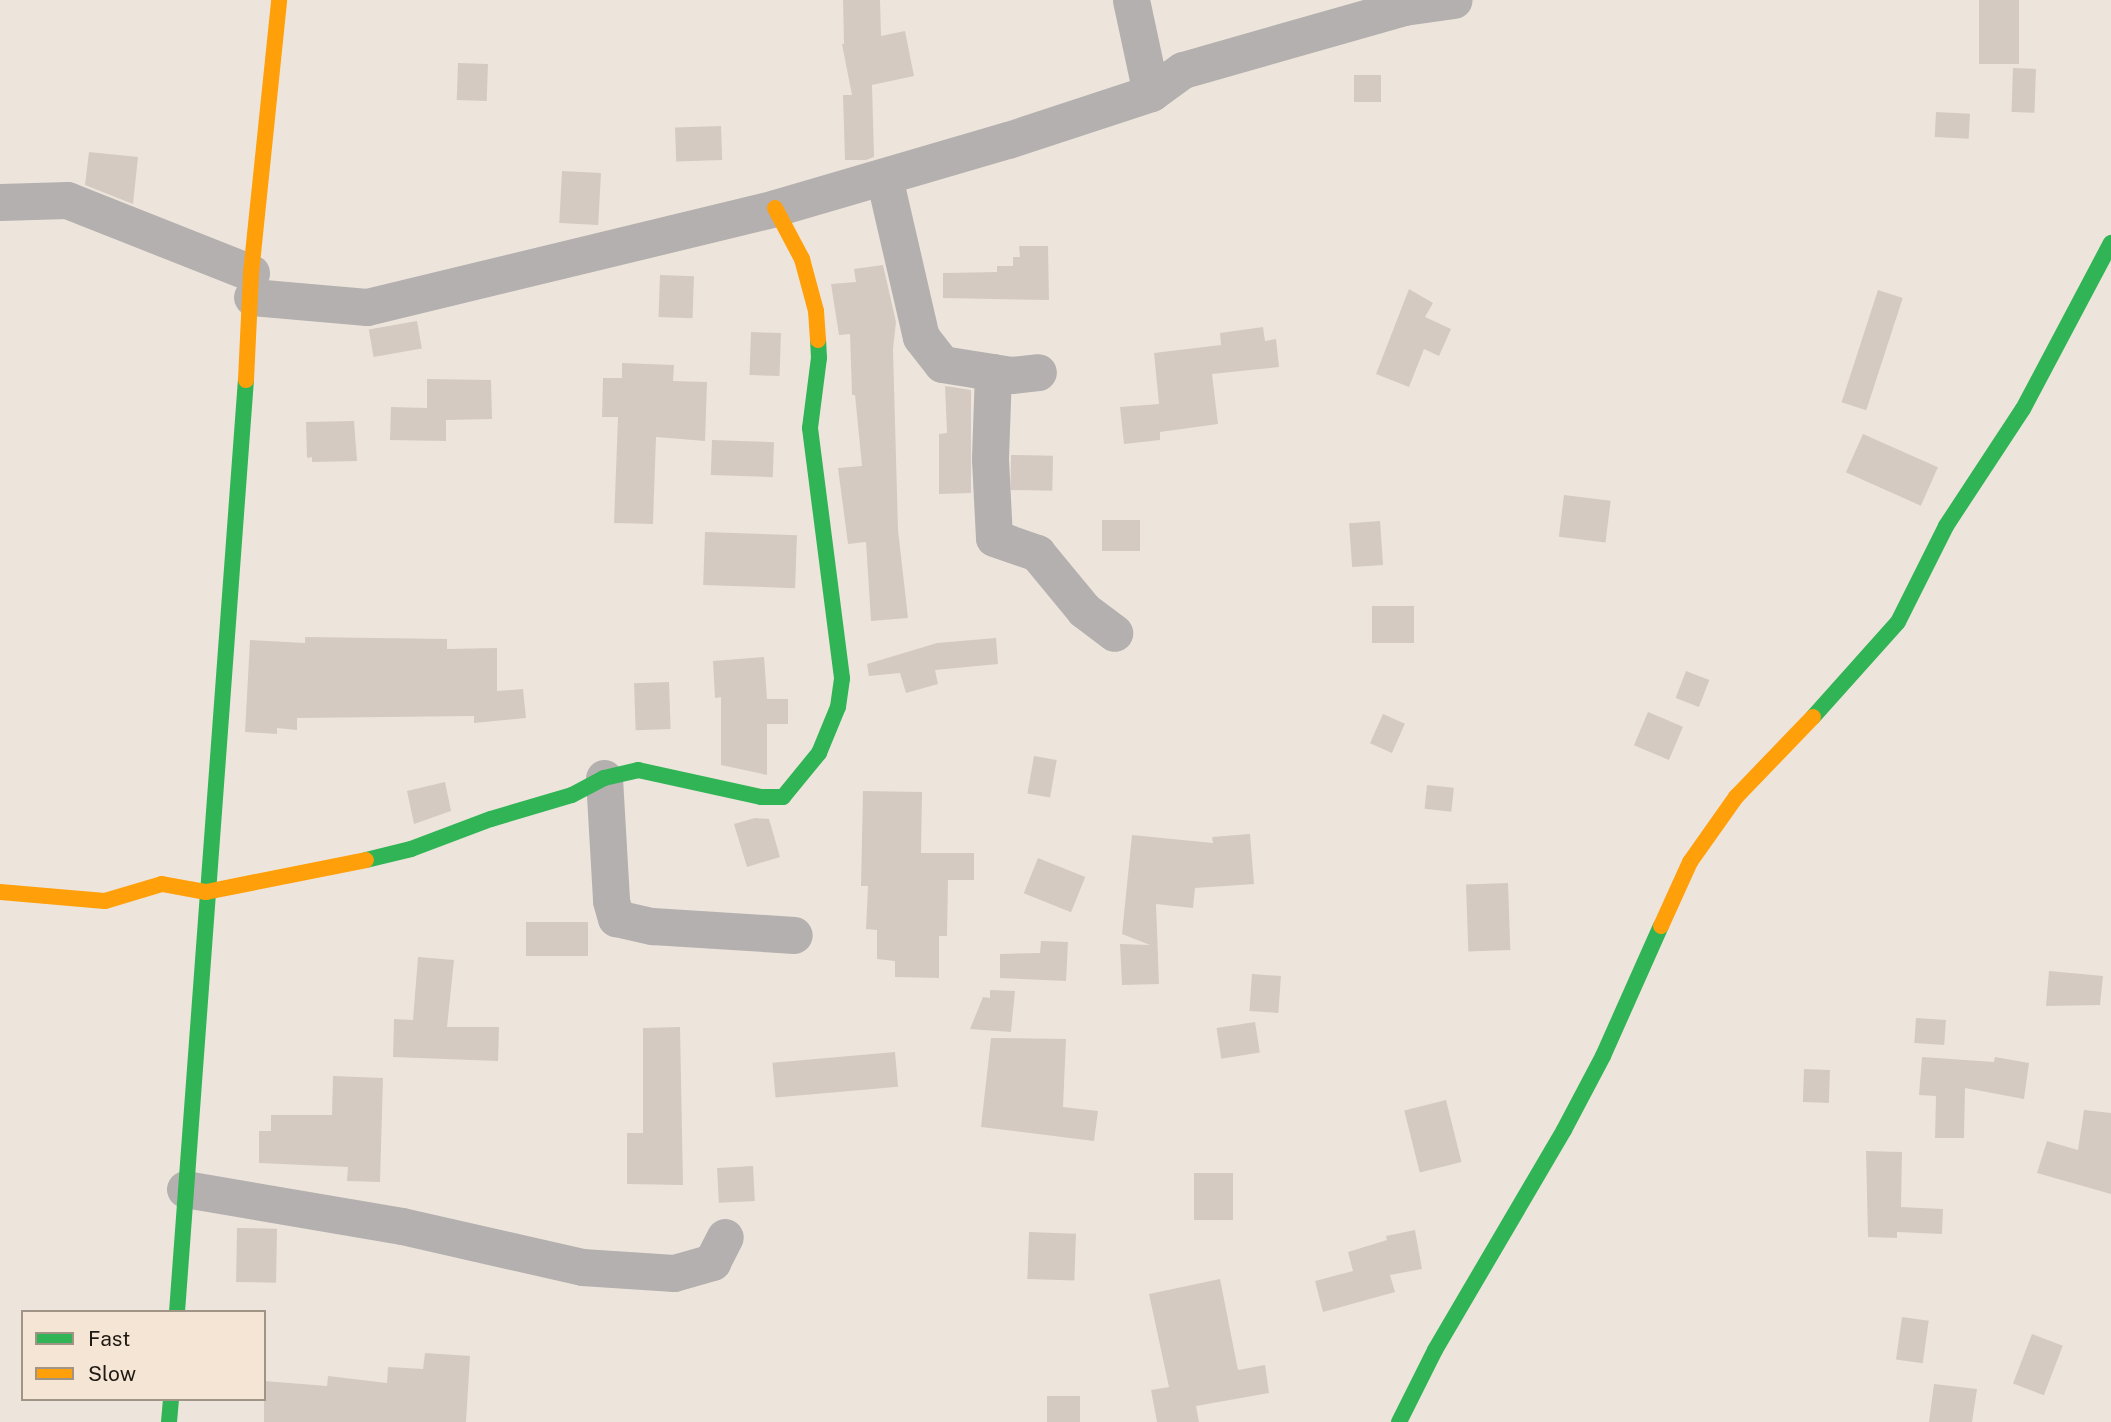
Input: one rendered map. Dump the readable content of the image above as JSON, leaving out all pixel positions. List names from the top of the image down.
{
  "legend": ["Fast", "Slow"]
}
